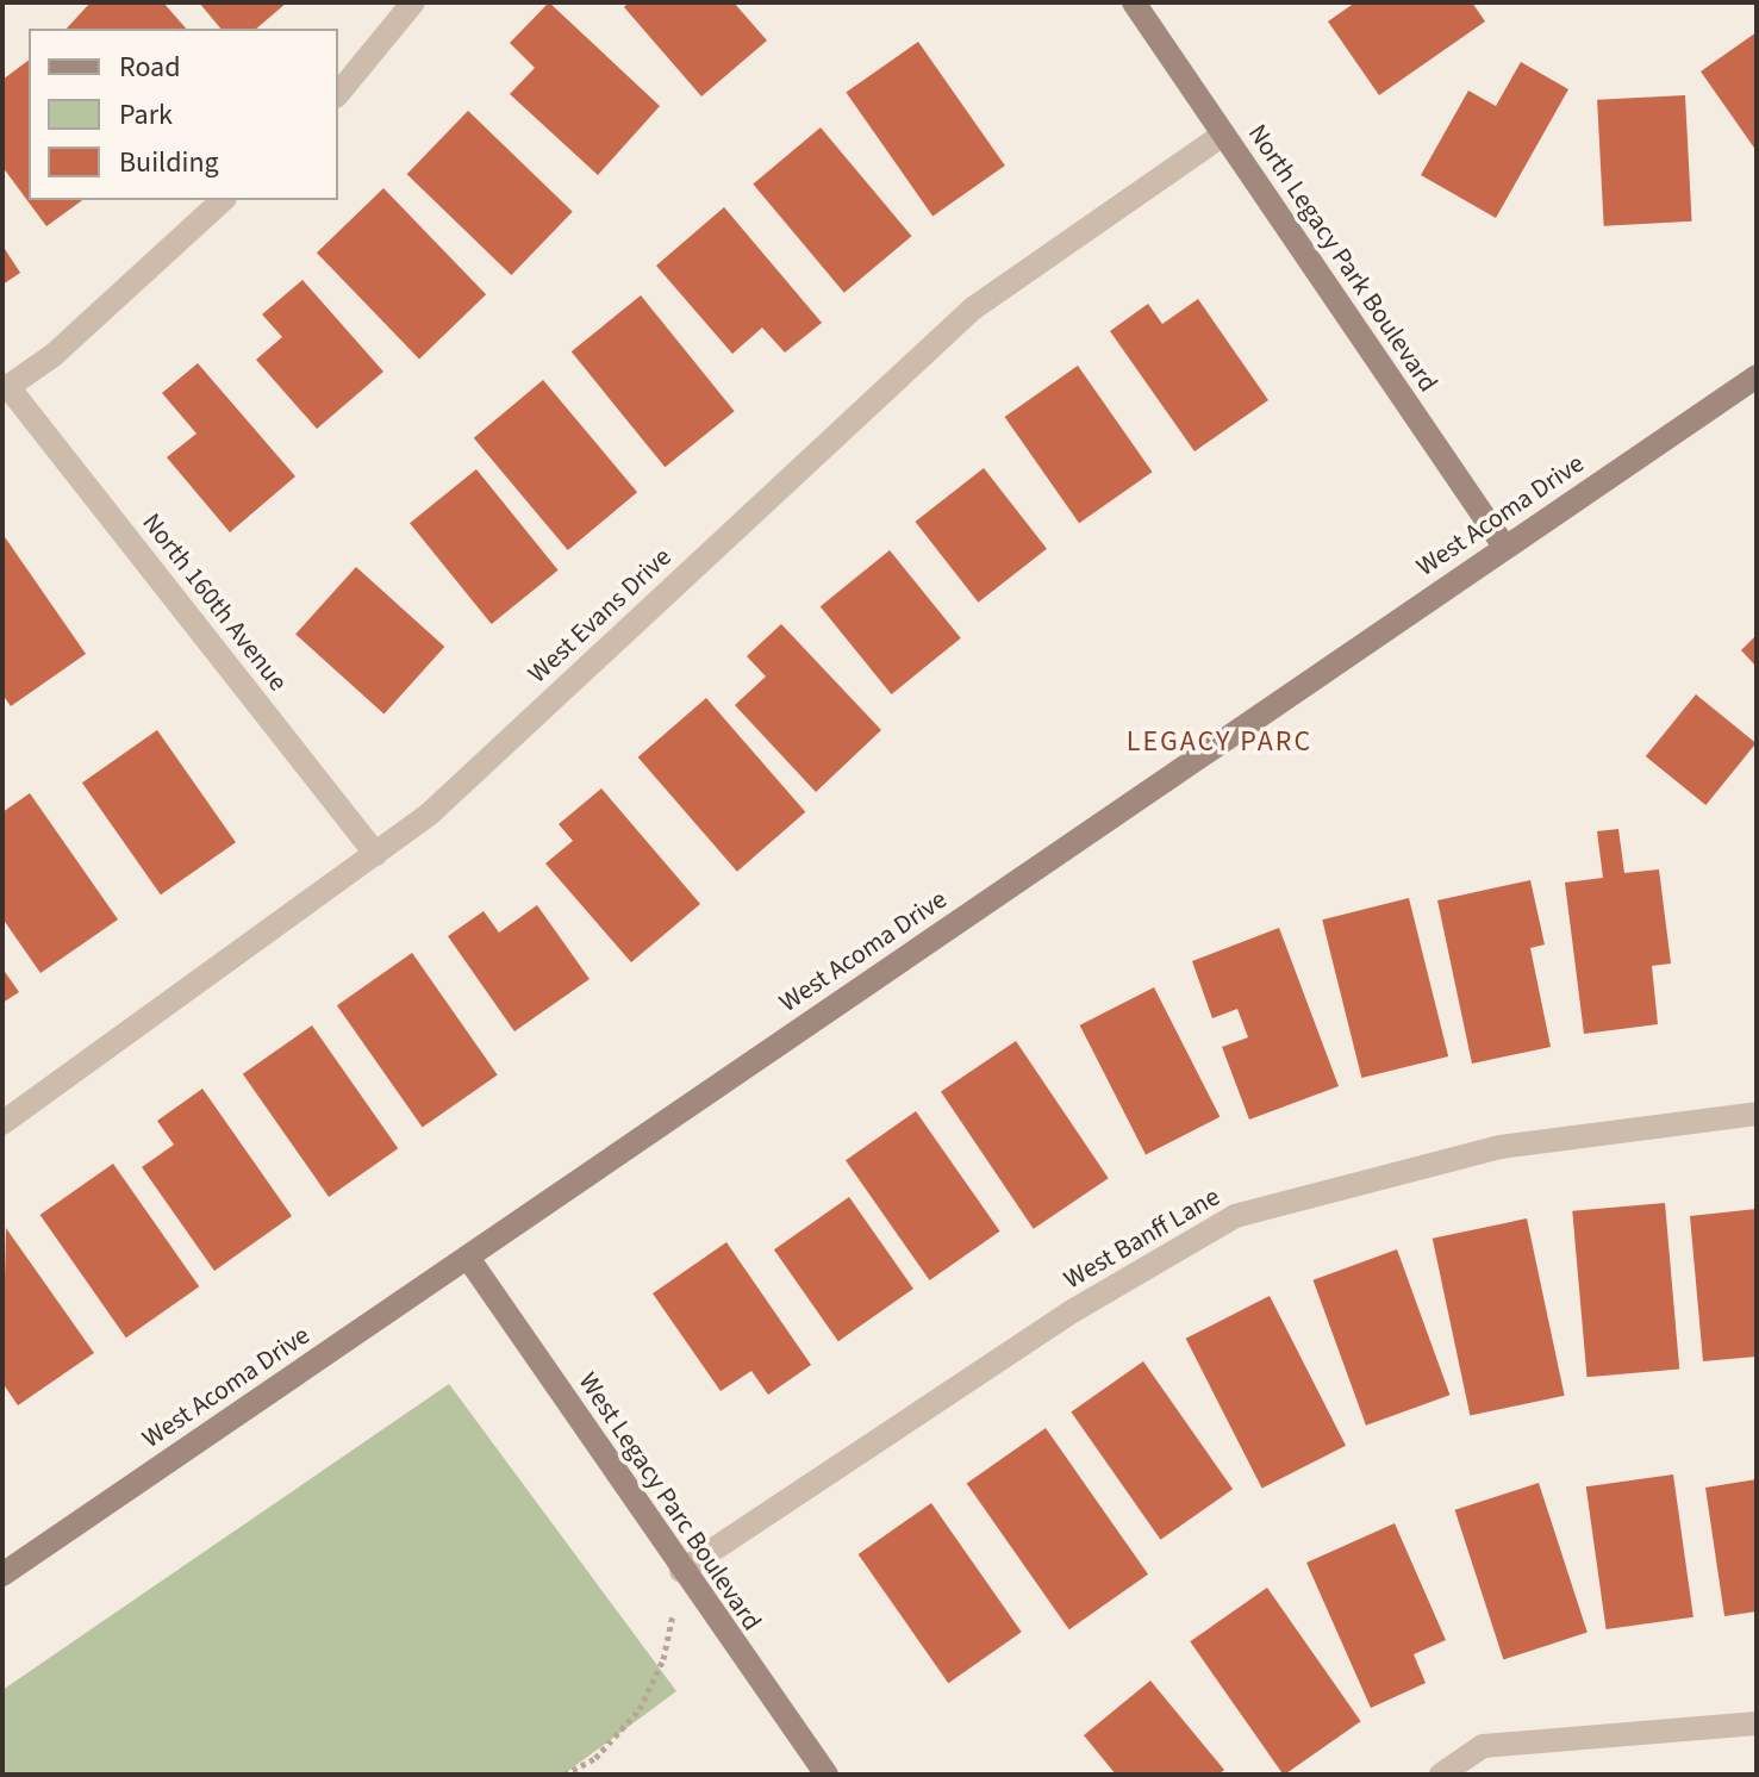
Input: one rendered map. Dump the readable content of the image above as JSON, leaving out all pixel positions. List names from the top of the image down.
{
  "streets": {
    "street": [
      "North Legacy Park Boulevard",
      "West Acoma Drive",
      "North 160th Avenue",
      "West Evans Drive",
      "West Banff Lane",
      "West Legacy Parc Boulevard"
    ]
  },
  "crossings": [
    ["North Legacy Park Boulevard", "West Acoma Drive"],
    ["North Legacy Park Boulevard", "West Evans Drive"],
    ["West Acoma Drive", "West Legacy Parc Boulevard"],
    ["North 160th Avenue", "West Evans Drive"],
    ["West Banff Lane", "West Legacy Parc Boulevard"]
  ],
  "districts": ["LEGACY PARC"],
  "legend": ["Road", "Park", "Building"]
}
